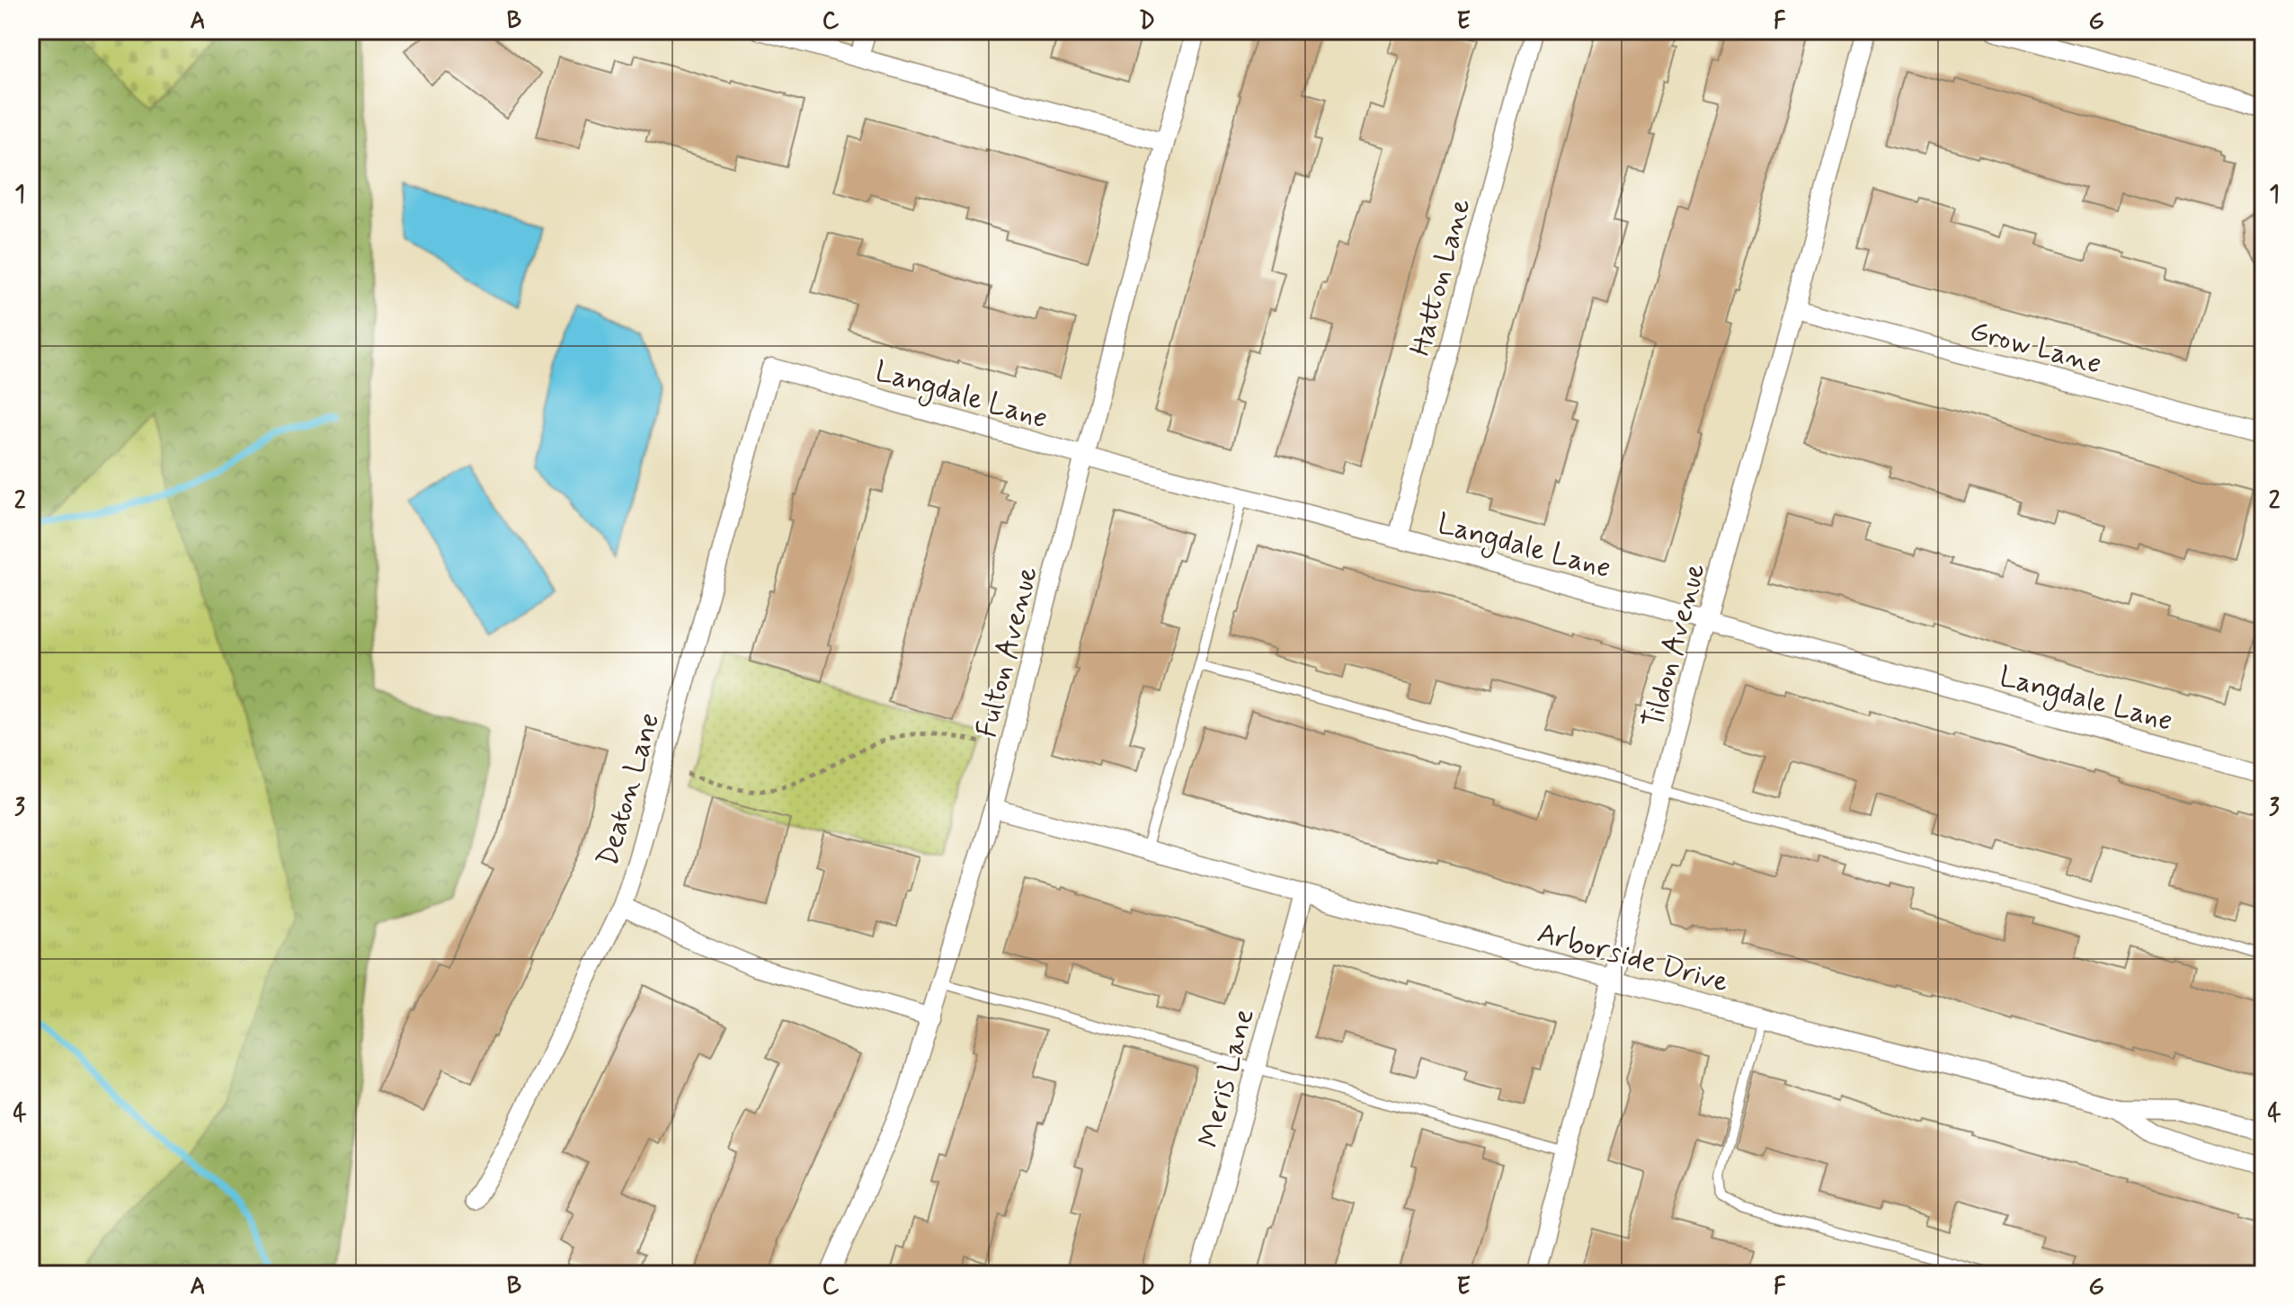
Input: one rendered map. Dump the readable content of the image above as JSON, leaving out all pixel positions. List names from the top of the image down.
{
  "streets": {
    "street": [
      "Hatton Lane",
      "Grow Lane",
      "Langdale Lane",
      "Tildon Avenue",
      "Fulton Avenue",
      "Deaton Lane",
      "Arborside Drive",
      "Meris Lane"
    ]
  },
  "crossings": [
    ["Hatton Lane", "Langdale Lane"],
    ["Grow Lane", "Tildon Avenue"],
    ["Langdale Lane", "Tildon Avenue"],
    ["Langdale Lane", "Fulton Avenue"],
    ["Langdale Lane", "Deaton Lane"],
    ["Tildon Avenue", "Arborside Drive"],
    ["Fulton Avenue", "Arborside Drive"],
    ["Arborside Drive", "Meris Lane"]
  ],
  "grid": {
    "columns": [
      "A",
      "B",
      "C",
      "D",
      "E",
      "F",
      "G"
    ],
    "rows": [
      "1",
      "2",
      "3",
      "4"
    ]
  }
}
